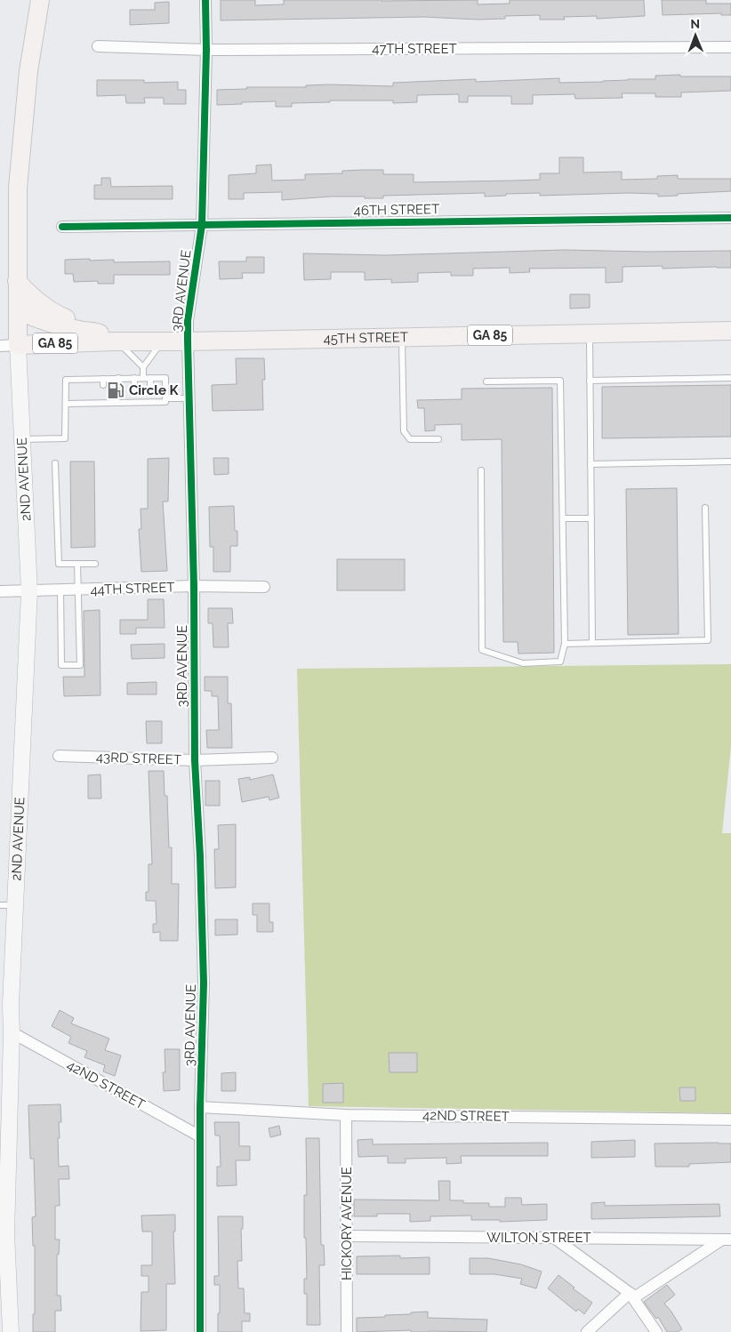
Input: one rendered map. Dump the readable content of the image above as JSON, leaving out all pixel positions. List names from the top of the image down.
{
  "streets": {
    "main road": ["GA 85", "45TH STREET", "2ND AVENUE"],
    "street": [
      "47TH STREET",
      "46TH STREET",
      "3RD AVENUE",
      "44TH STREET",
      "43RD STREET",
      "42ND STREET",
      "HICKORY AVENUE",
      "WILTON STREET"
    ]
  },
  "crossings": [
    ["47TH STREET", "3RD AVENUE"],
    ["46TH STREET", "3RD AVENUE"],
    ["3RD AVENUE", "45TH STREET"],
    ["3RD AVENUE", "44TH STREET"],
    ["3RD AVENUE", "43RD STREET"],
    ["3RD AVENUE", "42ND STREET"],
    ["45TH STREET", "2ND AVENUE"],
    ["2ND AVENUE", "44TH STREET"],
    ["2ND AVENUE", "42ND STREET"],
    ["42ND STREET", "HICKORY AVENUE"],
    ["HICKORY AVENUE", "WILTON STREET"]
  ],
  "places": {
    "fuel station": ["Circle K"]
  },
  "north": "top"
}
